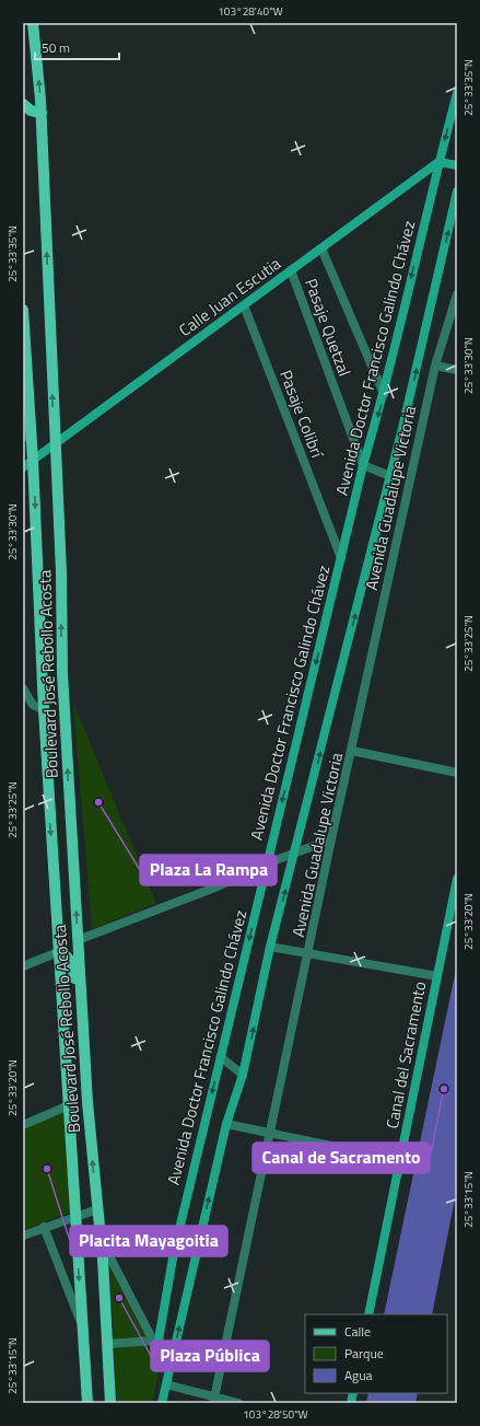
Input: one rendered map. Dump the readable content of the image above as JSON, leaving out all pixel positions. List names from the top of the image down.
{
  "streets": {
    "main road": ["Boulevard José Rebollo Acosta"],
    "street": [
      "Calle Juan Escutia",
      "Pasaje Quetzal",
      "Avenida Doctor Francisco Galindo Chávez",
      "Pasaje Colibrí",
      "Avenida Guadalupe Victoria",
      "Canal del Sacramento"
    ]
  },
  "crossings": [
    ["Calle Juan Escutia", "Pasaje Quetzal"],
    ["Calle Juan Escutia", "Avenida Doctor Francisco Galindo Chávez"],
    ["Calle Juan Escutia", "Pasaje Colibrí"],
    ["Calle Juan Escutia", "Boulevard José Rebollo Acosta"],
    ["Pasaje Quetzal", "Avenida Doctor Francisco Galindo Chávez"],
    ["Avenida Doctor Francisco Galindo Chávez", "Pasaje Colibrí"]
  ],
  "places": [
    "Plaza La Rampa",
    "Canal de Sacramento",
    "Placita Mayagoitia",
    "Plaza Pública"
  ],
  "legend": ["Calle", "Parque", "Agua"],
  "scale_bar": "50 m",
  "coordinates": [
    "103°28'40\"W",
    "25°33'35\"N",
    "25°33'30\"N",
    "25°33'25\"N",
    "25°33'20\"N",
    "25°33'15\"N",
    "103°28'50\"W"
  ]
}
